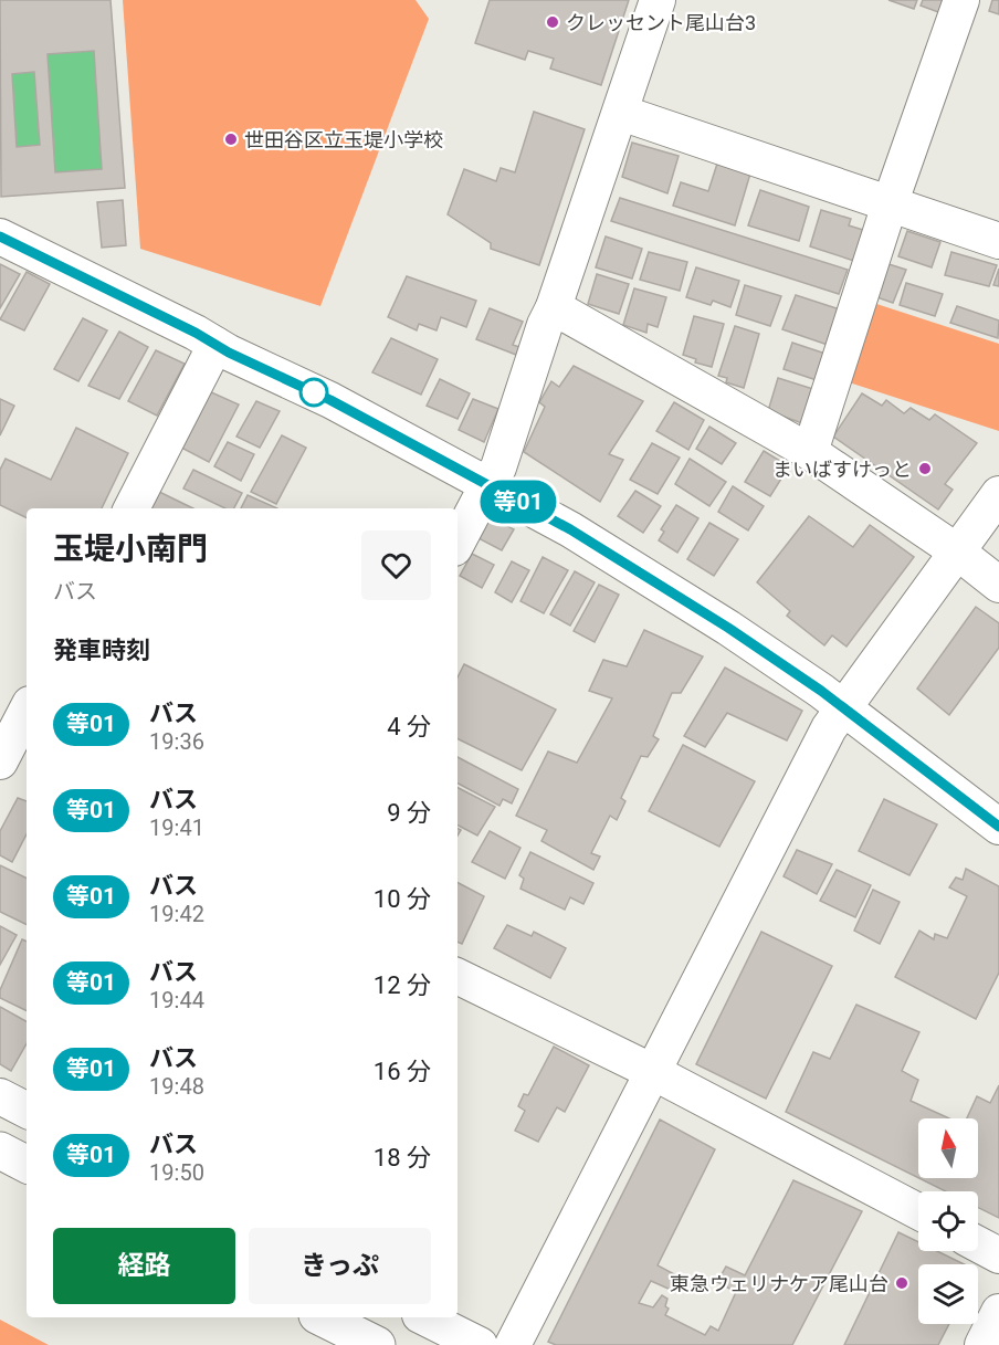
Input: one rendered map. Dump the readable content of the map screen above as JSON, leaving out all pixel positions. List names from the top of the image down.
{
  "places": [
    "クレッセント尾山台3",
    "世田谷区立玉堤小学校",
    "まいばすけっと",
    "東急ウェリナケア尾山台"
  ],
  "lines": ["bus line 等01"],
  "north": "top",
  "page": {
    "on_map": "等01",
    "heading": [
      ["玉堤小南門", "バス"],
      "発車時刻"
    ],
    "list": [
      {
        "mark": "等01",
        "name": "バス",
        "note": "19:36",
        "value": "4 分"
      },
      {
        "mark": "等01",
        "name": "バス",
        "note": "19:41",
        "value": "9 分"
      },
      {
        "mark": "等01",
        "name": "バス",
        "note": "19:42",
        "value": "10 分"
      },
      {
        "mark": "等01",
        "name": "バス",
        "note": "19:44",
        "value": "12 分"
      },
      {
        "mark": "等01",
        "name": "バス",
        "note": "19:48",
        "value": "16 分"
      },
      {
        "mark": "等01",
        "name": "バス",
        "note": "19:50",
        "value": "18 分"
      }
    ],
    "buttons": ["経路", "きっぷ"]
  }
}
